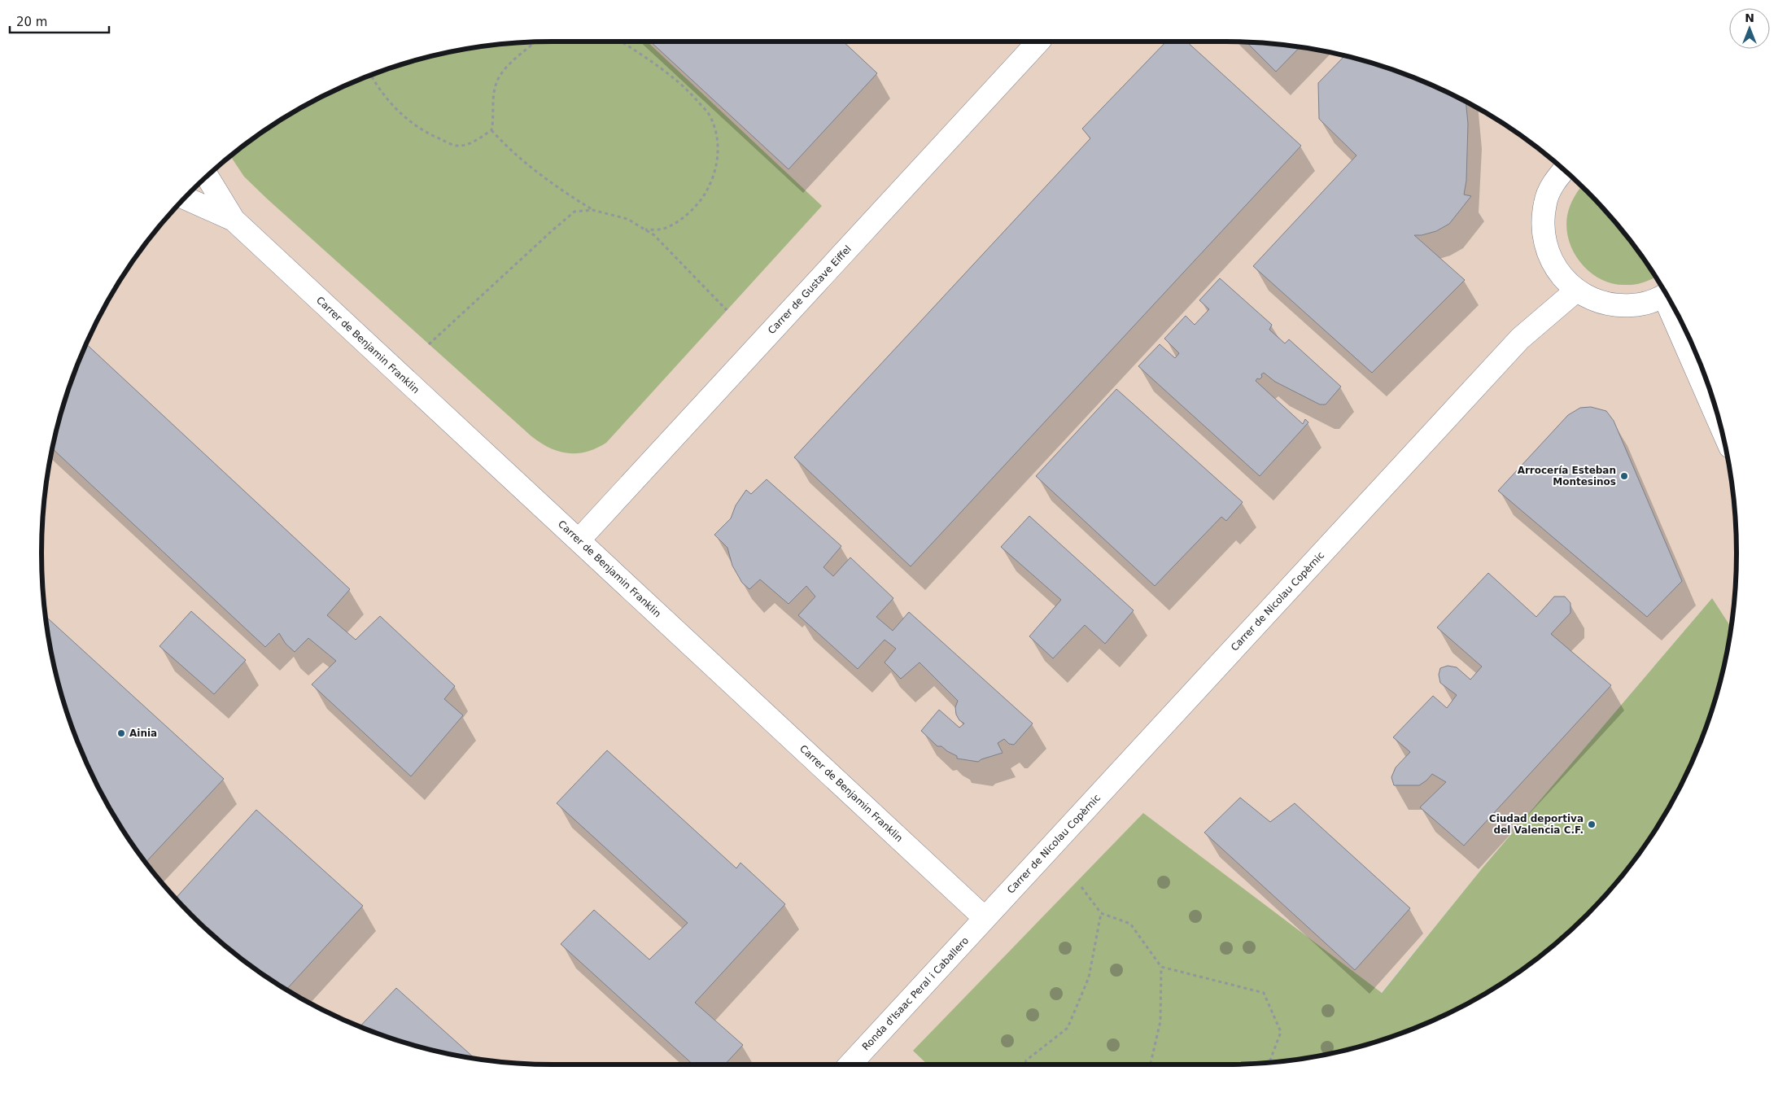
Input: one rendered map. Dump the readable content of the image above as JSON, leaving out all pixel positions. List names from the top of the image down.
{
  "streets": {
    "street": [
      "Carrer de Gustave Eiffel",
      "Carrer de Benjamin Franklin",
      "Carrer de Nicolau Copèrnic",
      "Ronda d'Isaac Peral i Caballero"
    ]
  },
  "crossings": [
    ["Carrer de Gustave Eiffel", "Carrer de Benjamin Franklin"],
    ["Carrer de Benjamin Franklin", "Carrer de Nicolau Copèrnic"],
    ["Carrer de Benjamin Franklin", "Ronda d'Isaac Peral i Caballero"],
    ["Carrer de Nicolau Copèrnic", "Ronda d'Isaac Peral i Caballero"]
  ],
  "places": ["Arrocería Esteban Montesinos", "Ainia", "Ciudad deportiva del Valencia C.F."],
  "scale_bar": "20 m",
  "north": "top"
}
